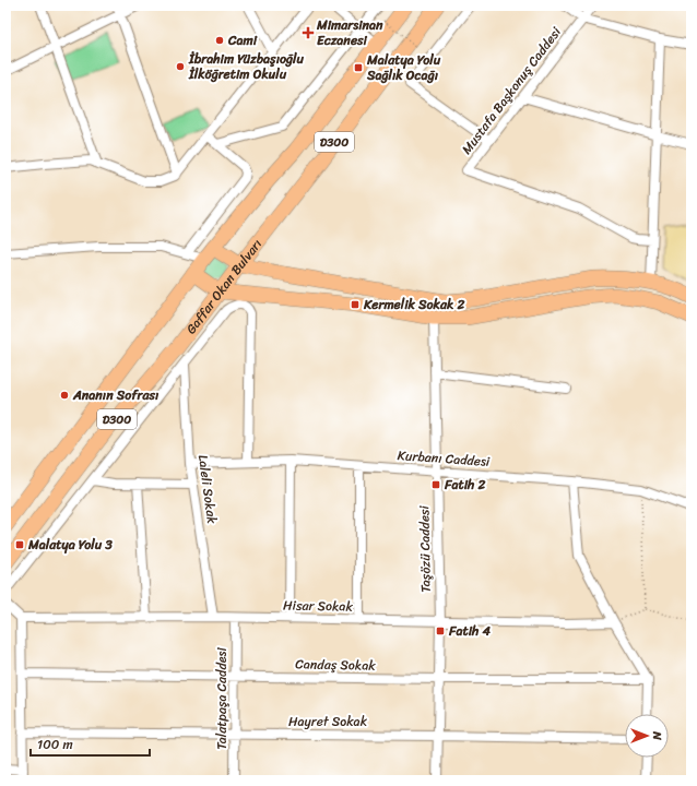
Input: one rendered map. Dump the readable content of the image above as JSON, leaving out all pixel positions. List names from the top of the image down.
{
  "streets": {
    "highway": ["D300", "Gaffar Okan Bulvarı"],
    "street": [
      "Mustafa Başkonuş Caddesi",
      "Kurbanı Caddesi",
      "Laleli Sokak",
      "Taşözü Caddesi",
      "Hisar Sokak",
      "Candaş Sokak",
      "Talatpaşa Caddesi",
      "Hayret Sokak"
    ]
  },
  "crossings": [
    ["Kurbanı Caddesi", "Laleli Sokak"],
    ["Kurbanı Caddesi", "Taşözü Caddesi"],
    ["Laleli Sokak", "Hisar Sokak"],
    ["Taşözü Caddesi", "Hisar Sokak"],
    ["Taşözü Caddesi", "Candaş Sokak"],
    ["Taşözü Caddesi", "Hayret Sokak"],
    ["Hisar Sokak", "Talatpaşa Caddesi"],
    ["Candaş Sokak", "Talatpaşa Caddesi"],
    ["Talatpaşa Caddesi", "Hayret Sokak"]
  ],
  "places": {
    "health": ["Mimarsinan Eczanesi"],
    "other": ["Cami", "İbrahim Yüzbaşıoğlu İlköğretim Okulu", "Ananın Sofrası"],
    "transit": [
      "Malatya Yolu Sağlık Ocağı",
      "Kermelik Sokak 2",
      "Fatih 2",
      "Malatya Yolu 3",
      "Fatih 4"
    ]
  },
  "scale_bar": "100 m",
  "north": "right"
}
